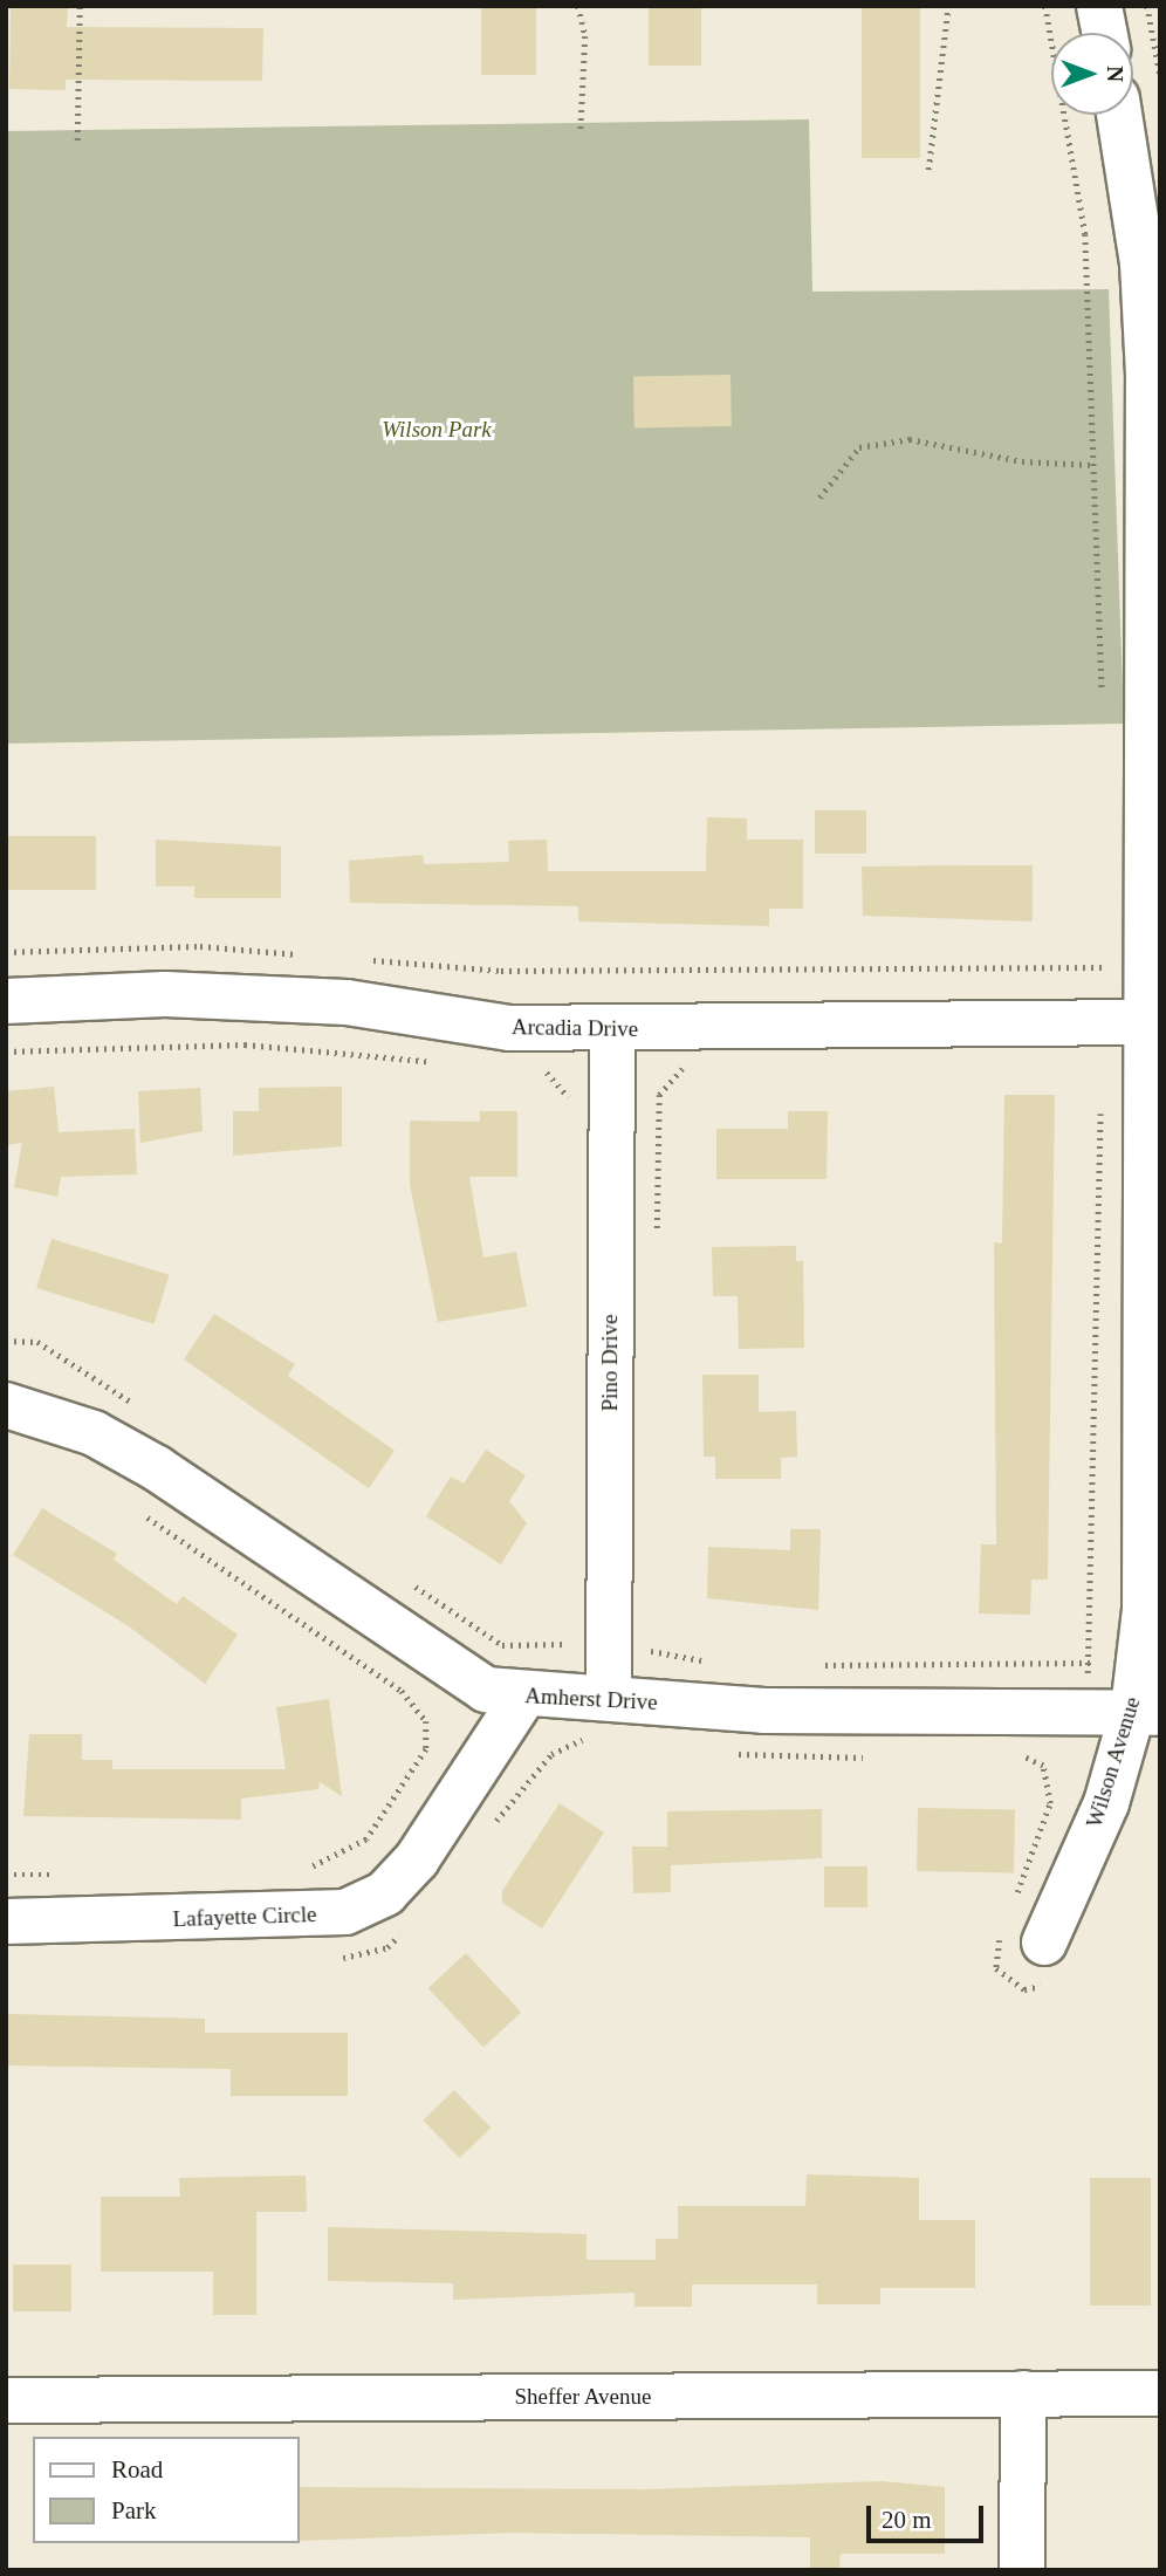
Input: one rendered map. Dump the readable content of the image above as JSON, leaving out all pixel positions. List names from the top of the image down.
{
  "streets": {
    "street": [
      "Arcadia Drive",
      "Pino Drive",
      "Amherst Drive",
      "Wilson Avenue",
      "Lafayette Circle",
      "Sheffer Avenue"
    ]
  },
  "crossings": [
    ["Arcadia Drive", "Pino Drive"],
    ["Arcadia Drive", "Wilson Avenue"],
    ["Pino Drive", "Amherst Drive"],
    ["Amherst Drive", "Wilson Avenue"],
    ["Amherst Drive", "Lafayette Circle"]
  ],
  "parks": ["Wilson Park"],
  "legend": ["Road", "Park"],
  "scale_bar": "20 m",
  "north": "right"
}
